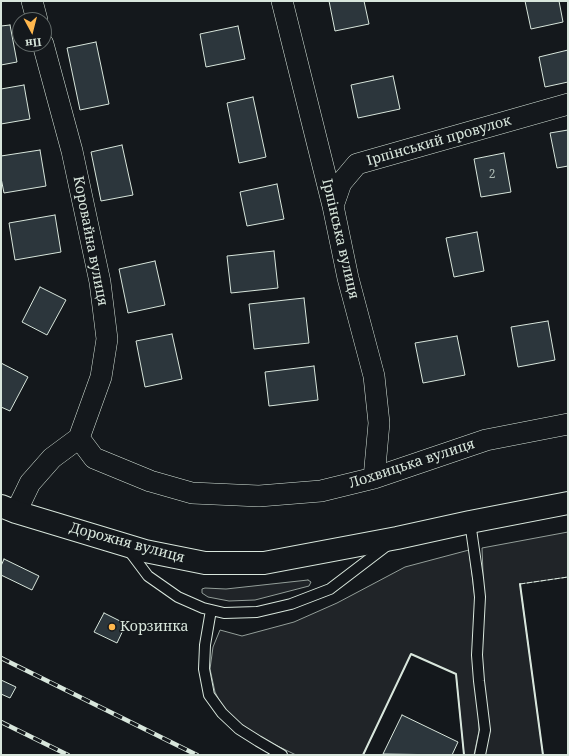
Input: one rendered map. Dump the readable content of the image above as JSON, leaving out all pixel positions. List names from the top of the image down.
{
  "streets": {
    "main road": ["Дорожня вулиця"],
    "street": [
      "Ірпінський провулок",
      "Ірпінська вулиця",
      "Коровайна вулиця",
      "Лохвицька вулиця"
    ]
  },
  "crossings": [
    ["Ірпінський провулок", "Ірпінська вулиця"],
    ["Ірпінська вулиця", "Лохвицька вулиця"],
    ["Коровайна вулиця", "Лохвицька вулиця"]
  ],
  "places": ["Корзинка"],
  "house_numbers": ["2"],
  "north": "bottom"
}
